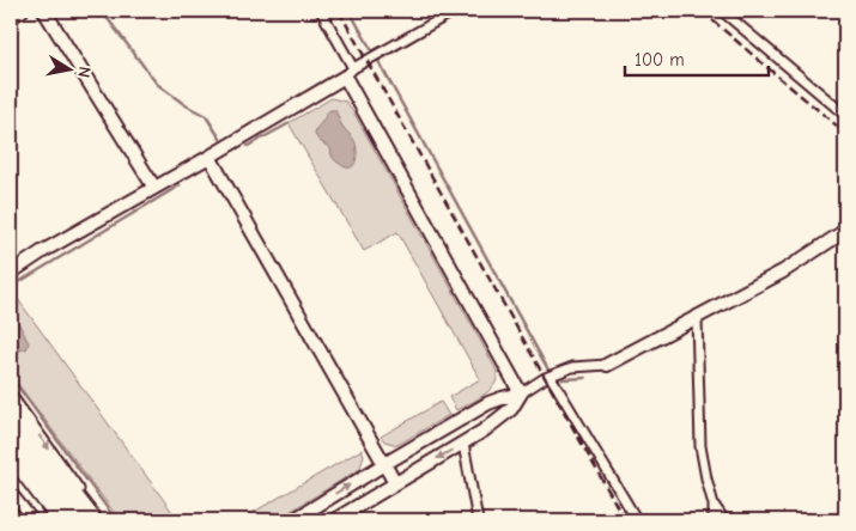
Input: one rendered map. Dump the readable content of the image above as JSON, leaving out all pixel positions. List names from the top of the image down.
{
  "scale_bar": "100 m",
  "north": "right"
}
